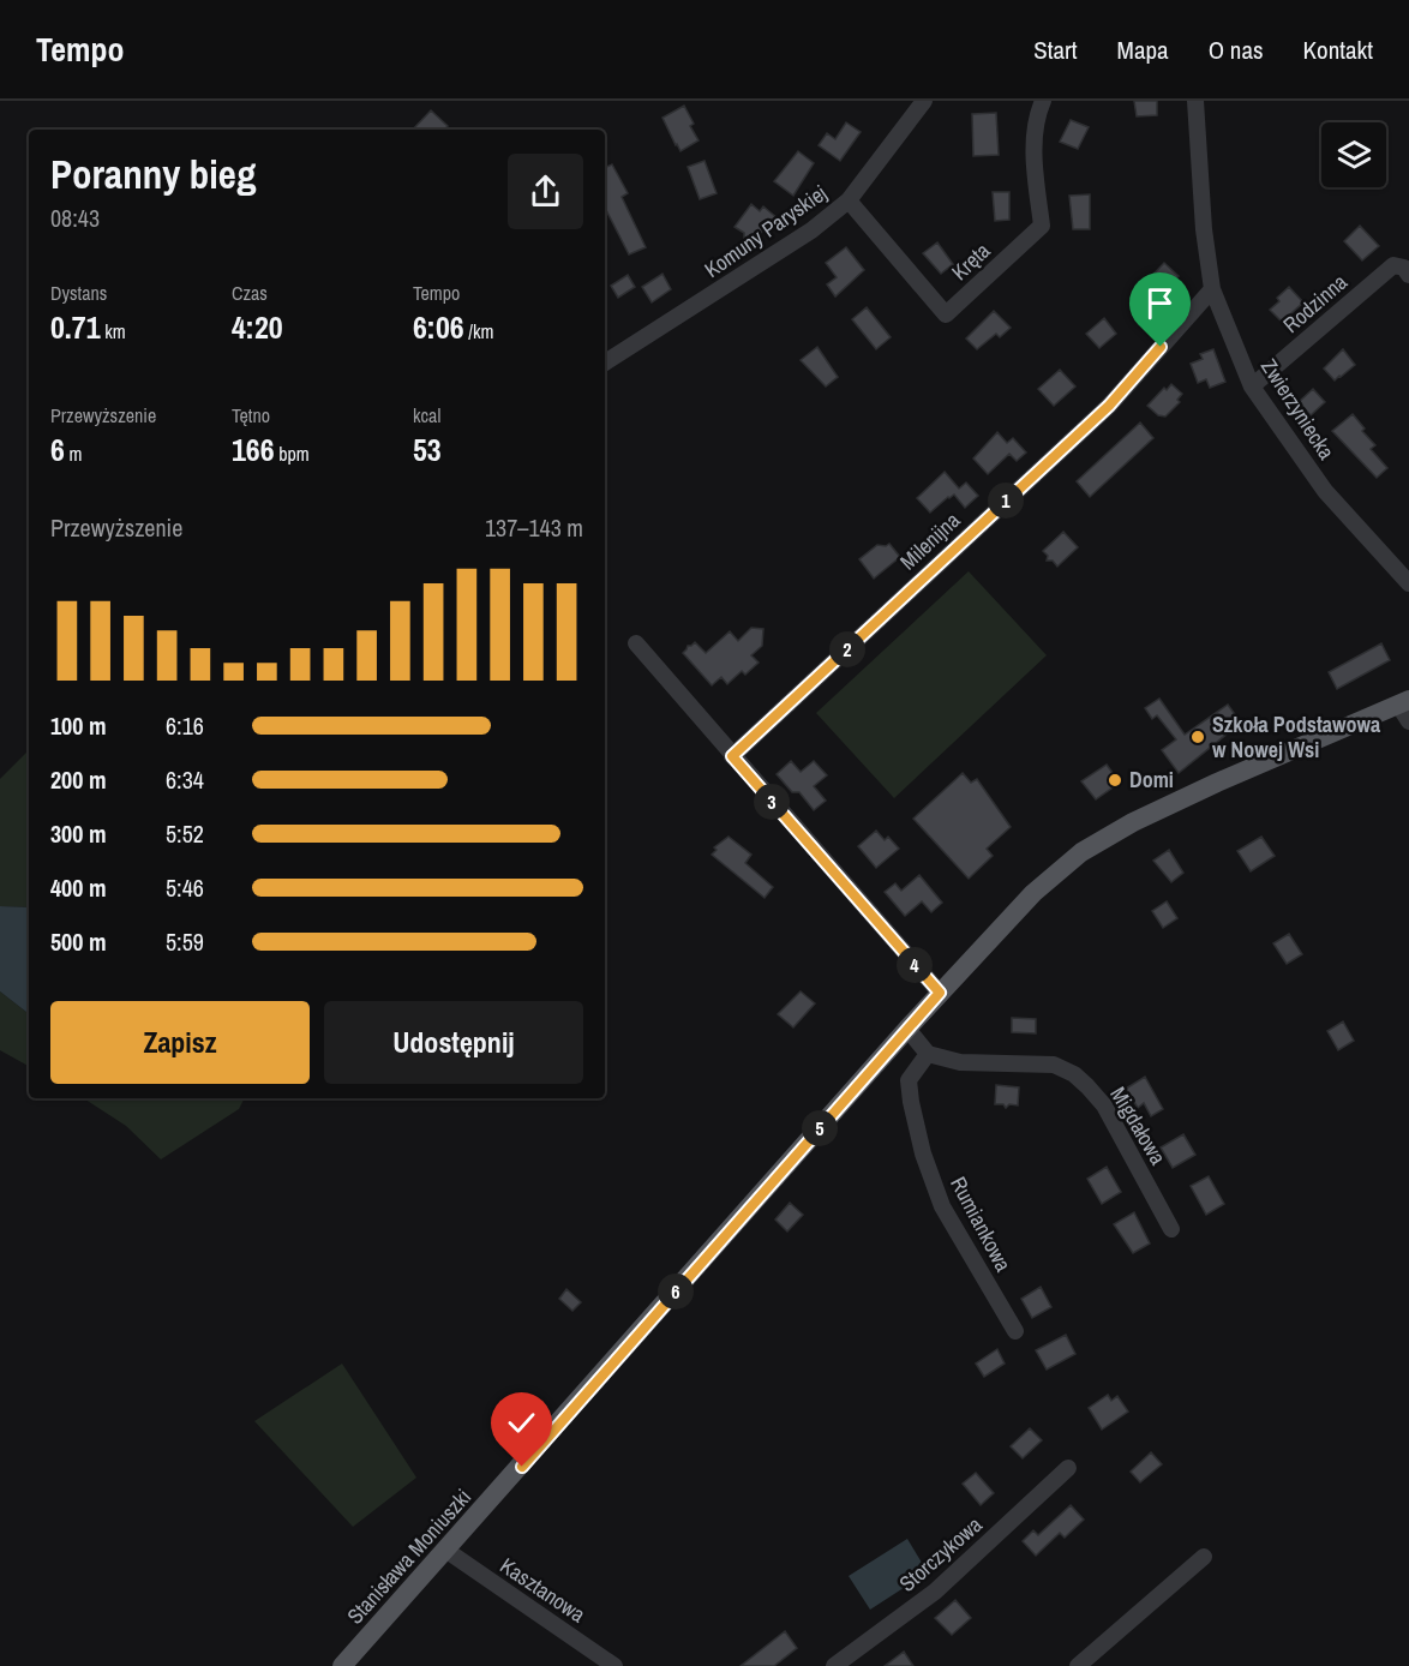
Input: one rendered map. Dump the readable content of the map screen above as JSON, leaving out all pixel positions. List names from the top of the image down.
{
  "streets": {
    "main road": ["Stanisława Moniuszki"],
    "street": [
      "Komuny Paryskiej",
      "Kręta",
      "Rodzinna",
      "Zwierzyniecka",
      "Milenijna",
      "Migdałowa",
      "Rumiankowa",
      "Storczykowa",
      "Kasztanowa"
    ]
  },
  "crossings": [
    ["Komuny Paryskiej", "Kręta"],
    ["Rodzinna", "Zwierzyniecka"],
    ["Zwierzyniecka", "Milenijna"],
    ["Migdałowa", "Rumiankowa"],
    ["Stanisława Moniuszki", "Kasztanowa"]
  ],
  "places": ["Szkoła Podstawowa w Nowej Wsi", "Domi"],
  "page": {
    "header": "Tempo",
    "nav": [
      "Start",
      "Mapa",
      "O nas",
      "Kontakt"
    ],
    "heading": ["Poranny bieg", "08:43"],
    "stats": [
      ["Dystans", "0.71 km"],
      ["Czas", "4:20"],
      ["Tempo", "6:06 /km"],
      ["Przewyższenie", "6 m"],
      ["Tętno", "166 bpm"],
      ["kcal", "53"]
    ],
    "pins": [
      "1",
      "2",
      "3",
      "4",
      "5",
      "6"
    ],
    "chart": ["Przewyższenie", "137–143 m"],
    "list": [
      {
        "name": "100 m",
        "note": "6:16"
      },
      {
        "name": "200 m",
        "note": "6:34"
      },
      {
        "name": "300 m",
        "note": "5:52"
      },
      {
        "name": "400 m",
        "note": "5:46"
      },
      {
        "name": "500 m",
        "note": "5:59"
      }
    ],
    "buttons": ["Zapisz", "Udostępnij"]
  }
}
